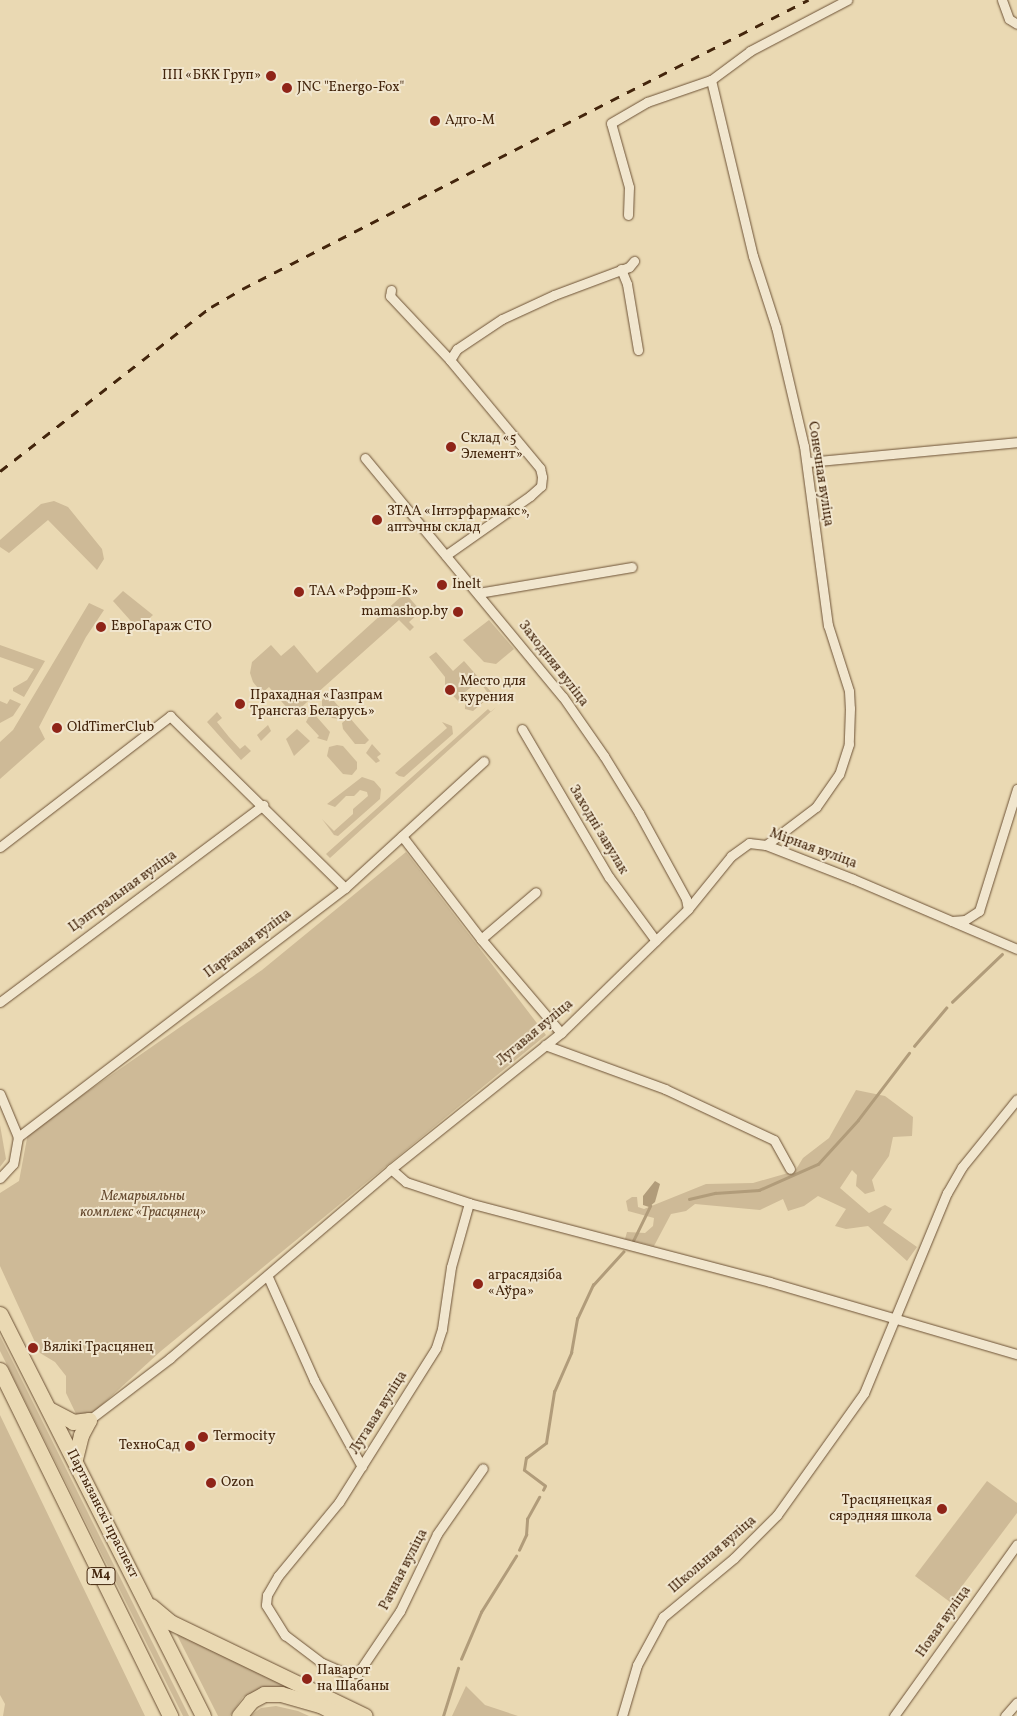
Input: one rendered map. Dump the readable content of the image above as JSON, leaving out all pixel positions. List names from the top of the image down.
{
  "streets": {
    "highway": ["Партызанскі праспект", "М4"],
    "street": [
      "Сонечная вуліца",
      "Заходняя вуліца",
      "Заходні завулак",
      "Мірная вуліца",
      "Цэнтральная вуліца",
      "Паркавая вуліца",
      "Лугавая вуліца",
      "Школьная вуліца",
      "Рачная вуліца",
      "Новая вуліца"
    ]
  },
  "crossings": [
    ["Сонечная вуліца", "Мірная вуліца"],
    ["Заходняя вуліца", "Мірная вуліца"],
    ["Заходняя вуліца", "Лугавая вуліца"],
    ["Заходні завулак", "Лугавая вуліца"],
    ["Мірная вуліца", "Лугавая вуліца"],
    ["Лугавая вуліца", "Рачная вуліца"]
  ],
  "parks": ["Мемарыяльны комплекс «Трасцянец»"],
  "places": [
    "ПП «БКК Груп»",
    "JNC \"Energo-Fox\"",
    "Адго-М",
    "Склад «5 Элемент»",
    "ЗТАА «Інтэрфармакс», аптэчны склад",
    "Inelt",
    "ТАА «Рэфрэш-К»",
    "mamashop.by",
    "ЕвроГараж СТО",
    "Место для курения",
    "Прахадная «Газпрам Трансгаз Беларусь»",
    "OldTimerClub",
    "аграсядзіба «Аўра»",
    "Вялікі Трасцянец",
    "Termocity",
    "ТехноСад",
    "Ozon",
    "Трасцянецкая сярэдняя школа",
    "Паварот на Шабаны"
  ]
}
